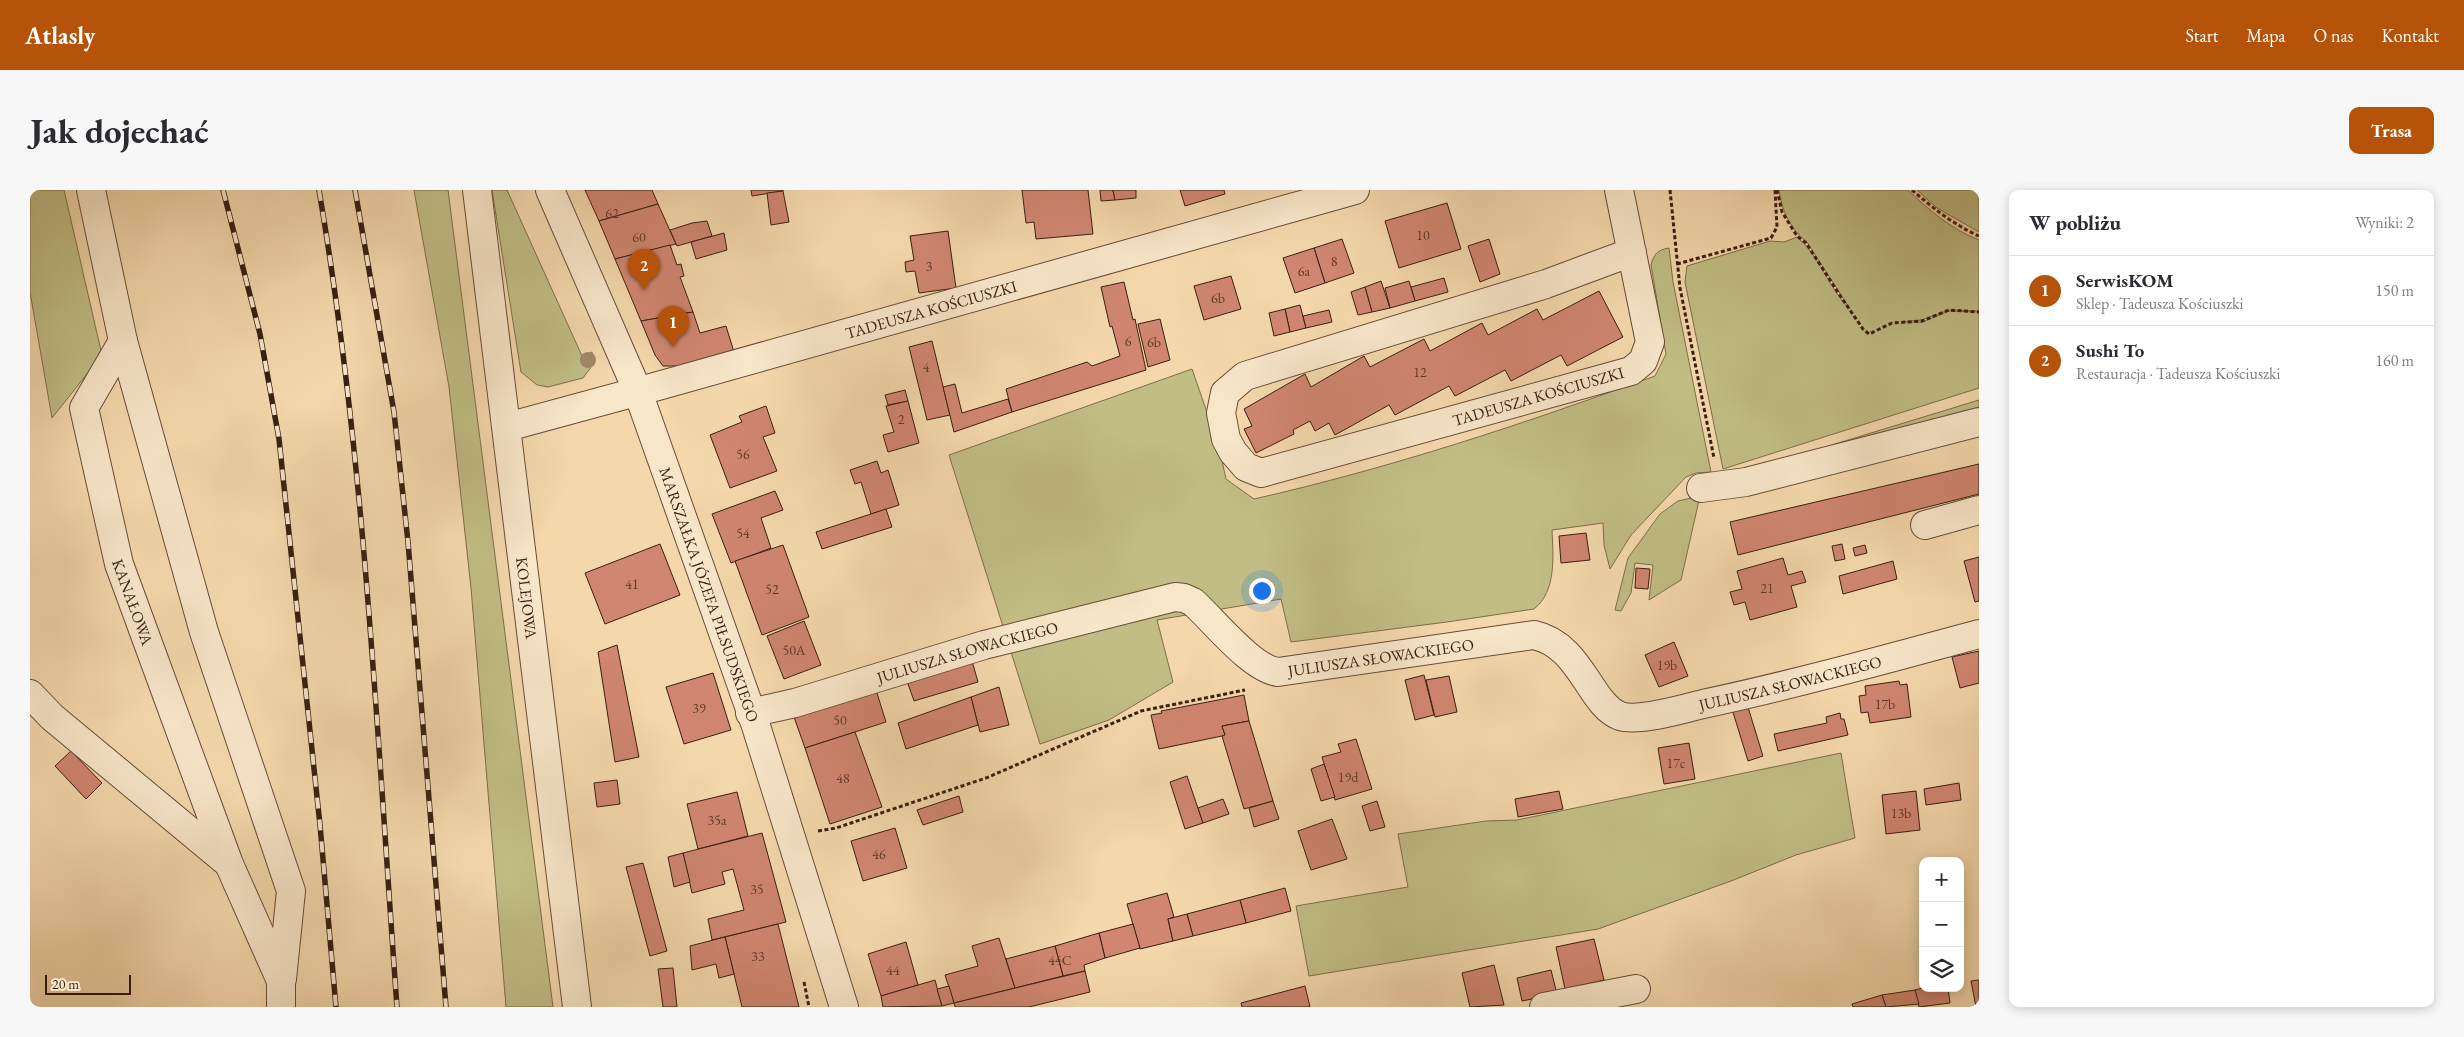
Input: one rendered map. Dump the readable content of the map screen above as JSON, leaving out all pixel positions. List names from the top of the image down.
{
  "streets": {
    "street": [
      "TADEUSZA KOŚCIUSZKI",
      "MARSZAŁKA JÓZEFA PIŁSUDSKIEGO",
      "KOLEJOWA",
      "KANAŁOWA",
      "JULIUSZA SŁOWACKIEGO"
    ]
  },
  "crossings": [
    ["TADEUSZA KOŚCIUSZKI", "MARSZAŁKA JÓZEFA PIŁSUDSKIEGO"],
    ["TADEUSZA KOŚCIUSZKI", "KOLEJOWA"],
    ["MARSZAŁKA JÓZEFA PIŁSUDSKIEGO", "JULIUSZA SŁOWACKIEGO"]
  ],
  "house_numbers": [
    "62",
    "10",
    "60",
    "8",
    "3",
    "6a",
    "6b",
    "6",
    "6b",
    "4",
    "12",
    "2",
    "56",
    "54",
    "41",
    "21",
    "52",
    "50A",
    "19b",
    "17b",
    "39",
    "50",
    "17c",
    "19d",
    "48",
    "13b",
    "35a",
    "46",
    "35",
    "33",
    "44C",
    "44"
  ],
  "scale_bar": "20 m",
  "page": {
    "header": "Atlasly",
    "nav": [
      "Start",
      "Mapa",
      "O nas",
      "Kontakt"
    ],
    "buttons": "Trasa",
    "title": "Jak dojechać",
    "heading": ["W pobliżu", "Wyniki: 2"],
    "pins": ["2", "1"],
    "list": [
      {
        "mark": "1",
        "name": "SerwisKOM",
        "note": "Sklep · Tadeusza Kościuszki",
        "value": "150 m"
      },
      {
        "mark": "2",
        "name": "Sushi To",
        "note": "Restauracja · Tadeusza Kościuszki",
        "value": "160 m"
      }
    ],
    "map_buttons": ["+", "−"],
    "scale": "20 m"
  }
}
